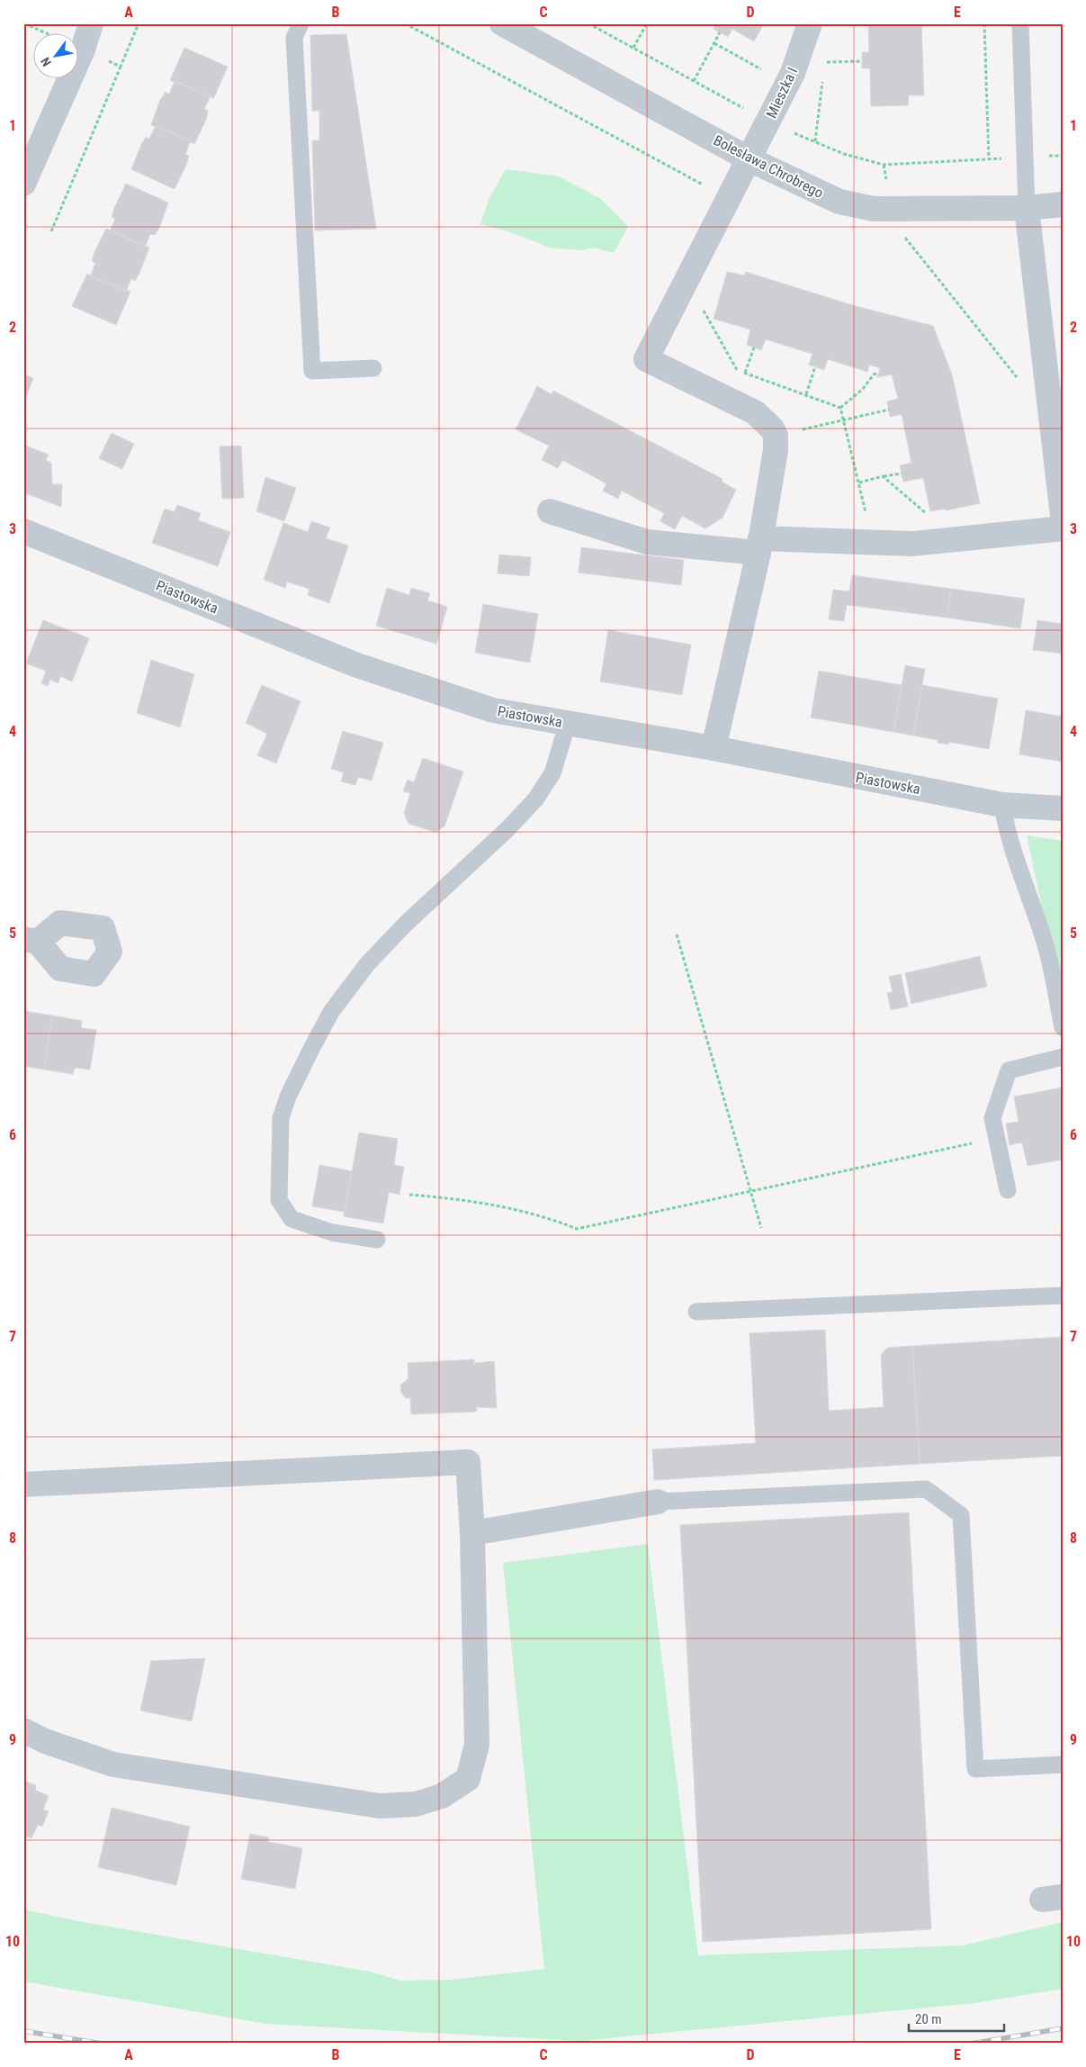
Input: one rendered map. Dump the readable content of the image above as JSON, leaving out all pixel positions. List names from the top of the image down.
{
  "streets": {
    "street": ["Mieszka I", "Bolesława Chrobrego", "Piastowska"]
  },
  "crossings": [
    ["Mieszka I", "Bolesława Chrobrego"]
  ],
  "scale_bar": "20 m",
  "north": "bottom left",
  "grid": {
    "columns": [
      "A",
      "B",
      "C",
      "D",
      "E"
    ],
    "rows": [
      "1",
      "2",
      "3",
      "4",
      "5",
      "6",
      "7",
      "8",
      "9",
      "10"
    ]
  }
}
